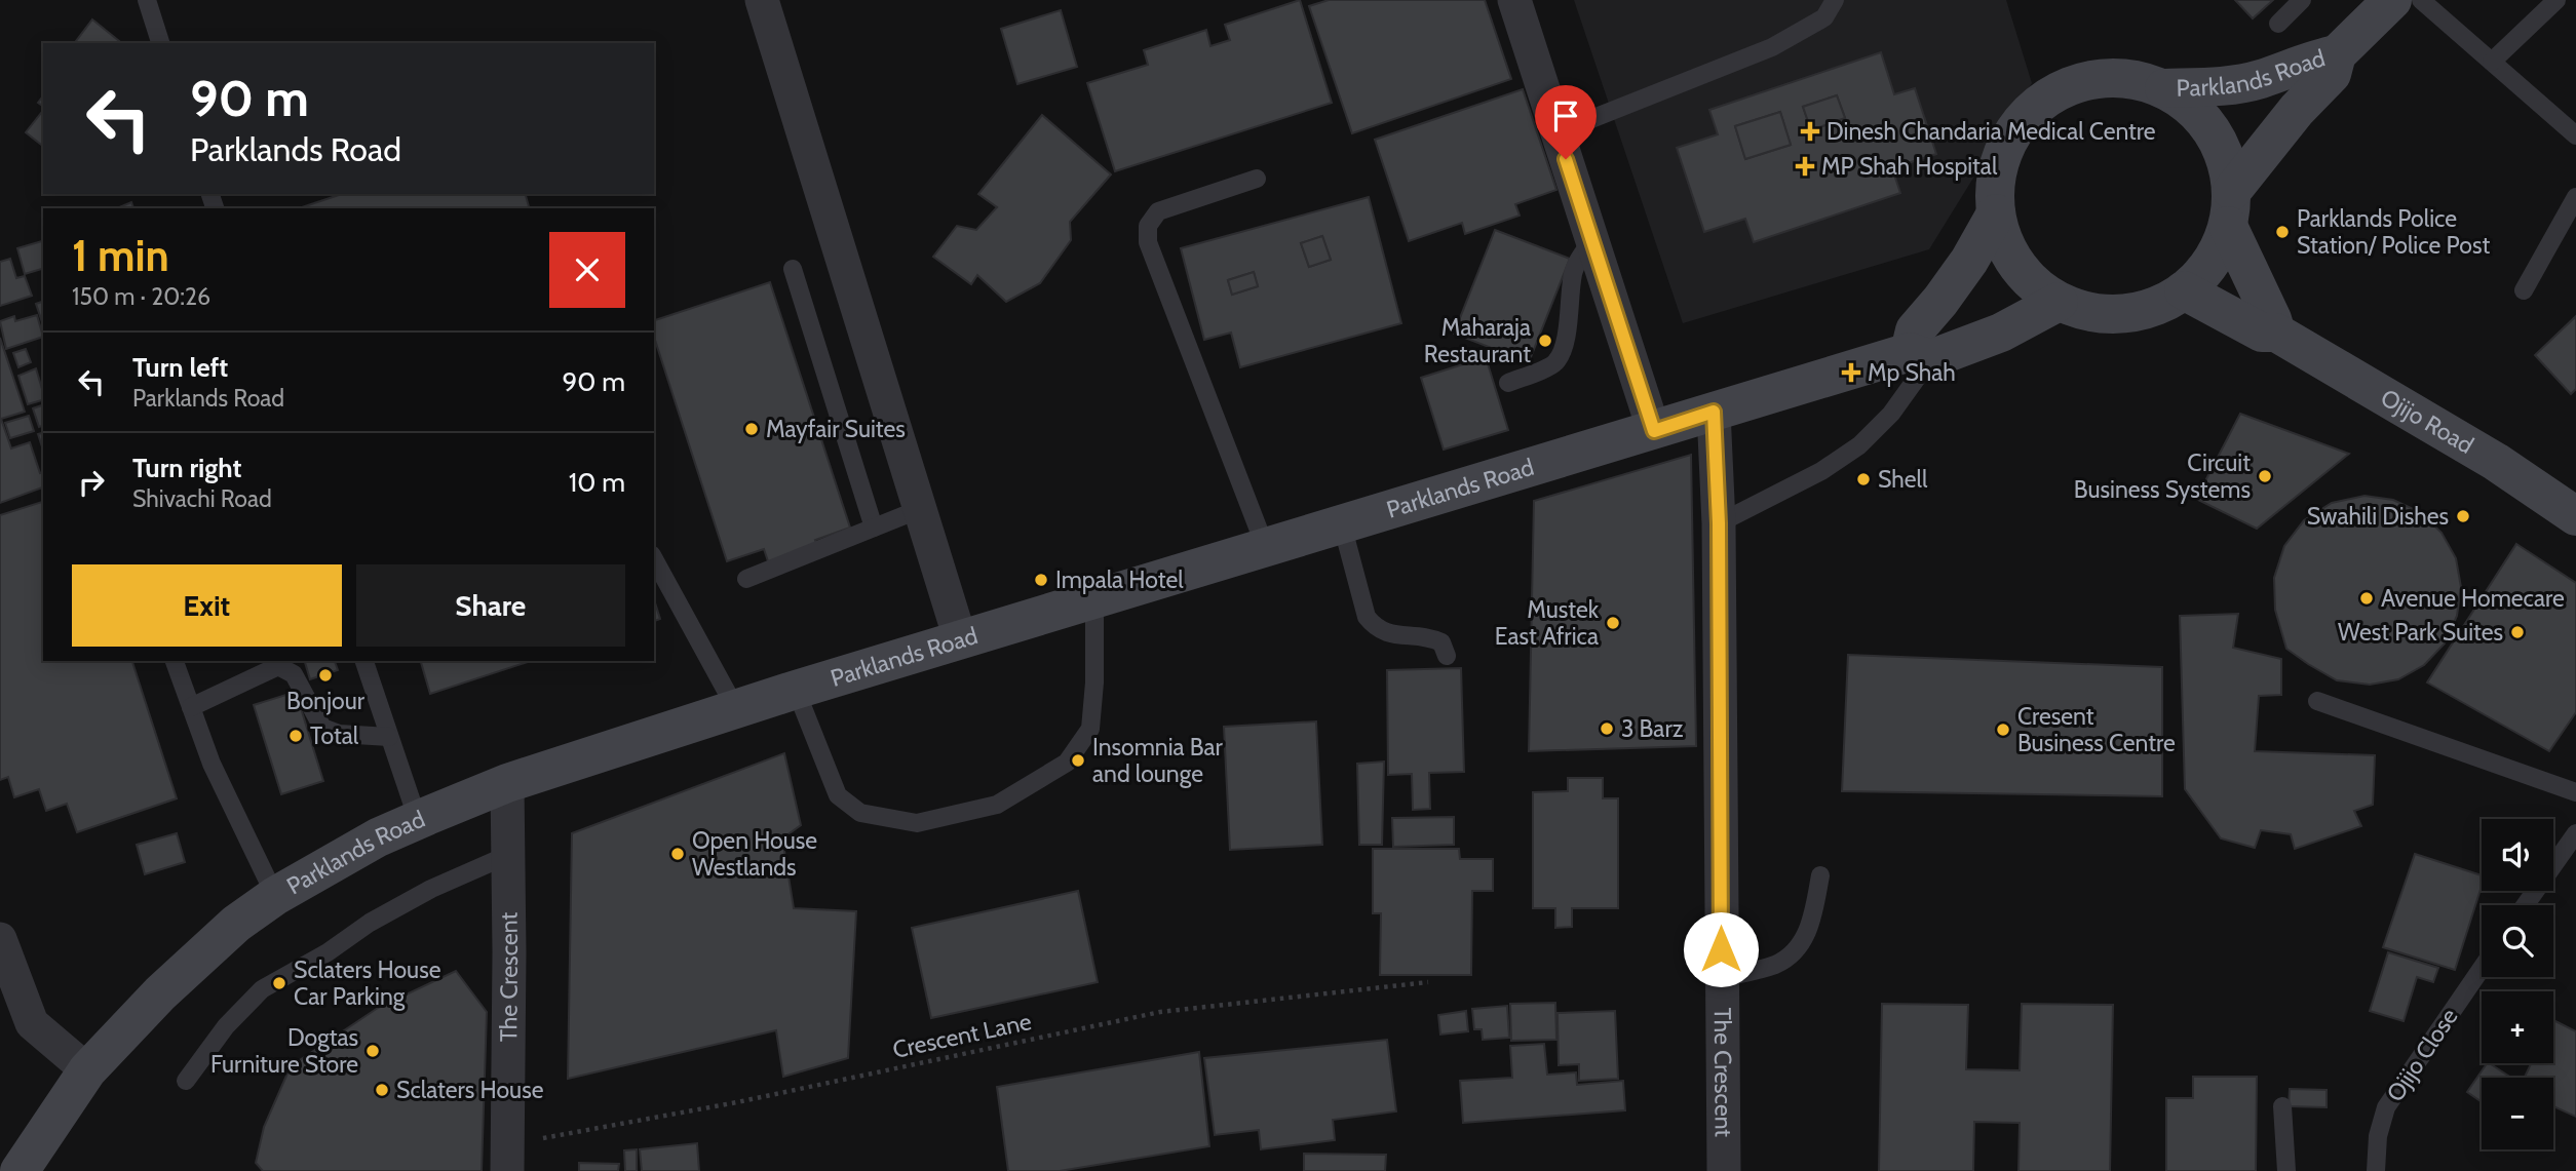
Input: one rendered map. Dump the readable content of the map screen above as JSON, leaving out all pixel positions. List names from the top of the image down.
{
  "streets": {
    "main road": ["Parklands Road", "Ojijo Road"],
    "street": ["The Crescent"],
    "lane": ["Ojijo Close"],
    "path": ["Crescent Lane"]
  },
  "crossings": [
    ["Parklands Road", "Ojijo Road"],
    ["Parklands Road", "The Crescent"],
    ["The Crescent", "Crescent Lane"]
  ],
  "places": {
    "health": ["Dinesh Chandaria Medical Centre", "MP Shah Hospital", "Mp Shah"],
    "other": [
      "Parklands Police Station/ Police Post",
      "Maharaja Restaurant",
      "Mayfair Suites",
      "Circuit Business Systems",
      "Shell",
      "Swahili Dishes",
      "Impala Hotel",
      "Avenue Homecare",
      "Mustek East Africa",
      "West Park Suites",
      "Bonjour",
      "3 Barz",
      "Cresent Business Centre",
      "Total",
      "Insomnia Bar and lounge",
      "Open House Westlands",
      "Sclaters House Car Parking",
      "Dogtas Furniture Store",
      "Sclaters House"
    ]
  },
  "page": {
    "turn": ["90 m", "Parklands Road"],
    "heading": ["1 min", "150 m · 20:26"],
    "list": [
      {
        "name": "Turn left",
        "note": "Parklands Road",
        "value": "90 m"
      },
      {
        "name": "Turn right",
        "note": "Shivachi Road",
        "value": "10 m"
      }
    ],
    "buttons": ["Exit", "Share"],
    "map_buttons": ["+", "−"]
  }
}
